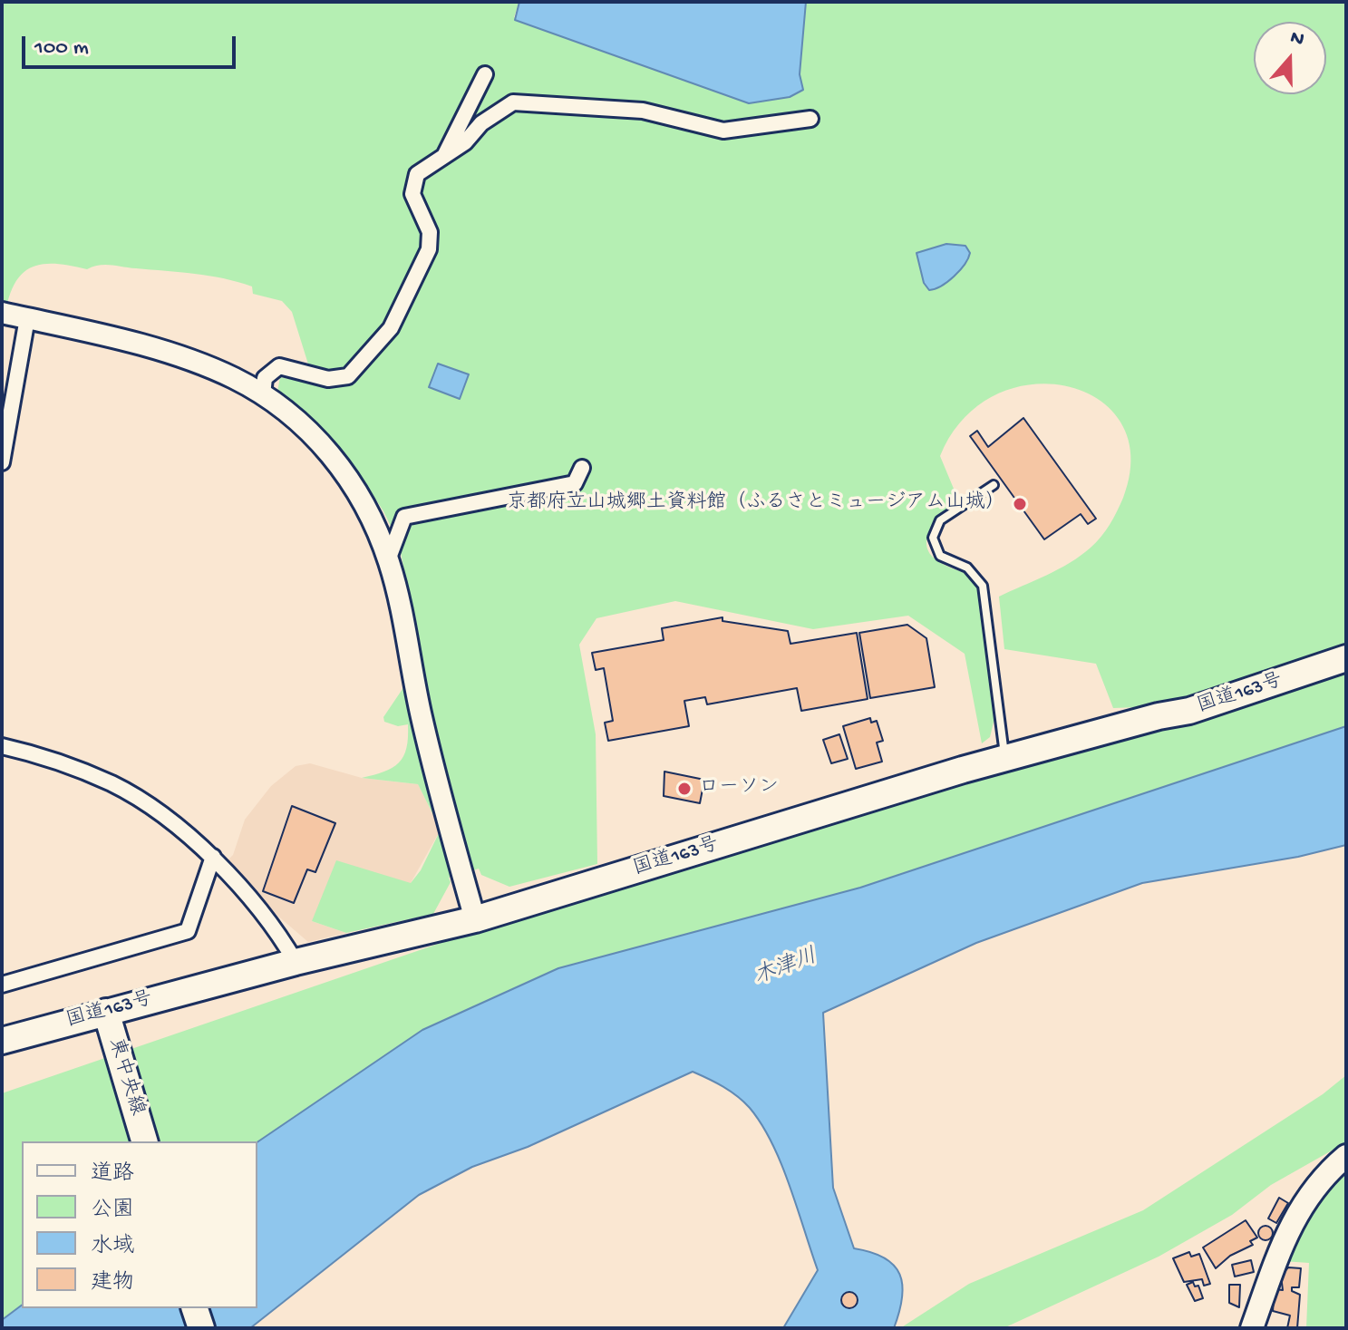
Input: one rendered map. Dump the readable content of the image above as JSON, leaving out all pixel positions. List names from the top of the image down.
{
  "streets": {
    "highway": ["国道163号", "東中央線"]
  },
  "crossings": [
    ["国道163号", "東中央線"]
  ],
  "water": ["木津川"],
  "places": ["京都府立山城郷土資料館（ふるさとミュージアム山城）", "ローソン"],
  "legend": [
    "道路",
    "公園",
    "水域",
    "建物"
  ],
  "scale_bar": "100 m",
  "north": "top"
}
